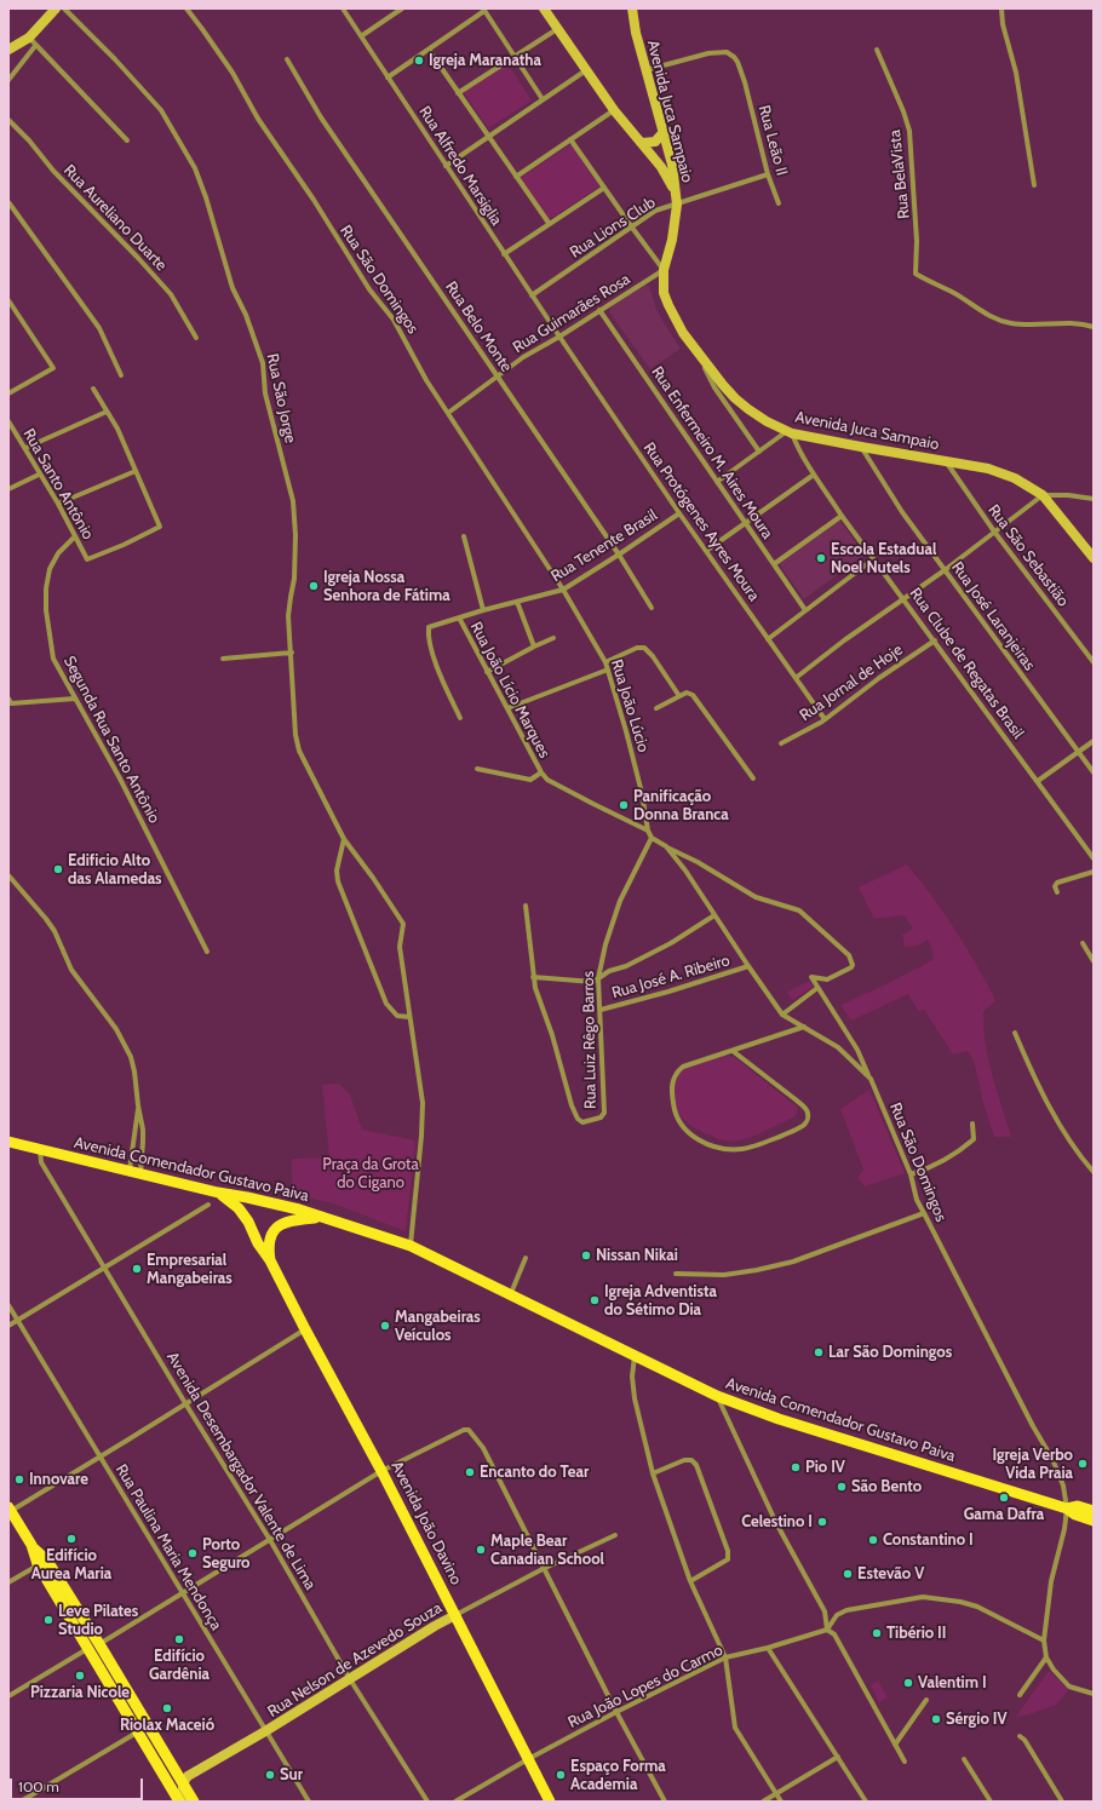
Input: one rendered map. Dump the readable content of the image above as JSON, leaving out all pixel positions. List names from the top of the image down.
{
  "streets": {
    "main road": [
      "Avenida Juca Sampaio",
      "Avenida Comendador Gustavo Paiva",
      "Avenida João Davino",
      "Rua Nelson de Azevedo Souza"
    ],
    "street": [
      "Rua Leão II",
      "Rua Alfredo Marsiglia",
      "Rua BelaVista",
      "Rua Aureliano Duarte",
      "Rua Lions Club",
      "Rua São Domingos",
      "Rua Guimarães Rosa",
      "Rua Belo Monte",
      "Rua São Jorge",
      "Rua Enfermeiro M. Aires Moura",
      "Rua Santo Antônio",
      "Rua Protógenes Ayres Moura",
      "Rua Tenente Brasil",
      "Rua São Sebastião",
      "Rua José Laranjeiras",
      "Rua Clube de Regatas Brasil",
      "Rua Jornal de Hoje",
      "Rua João Lício Marques",
      "Rua João Lúcio",
      "Segunda Rua Santo Antônio",
      "Rua José A. Ribeiro",
      "Rua Luiz Rêgo Barros",
      "Avenida Desembargador Valente de Lima",
      "Rua Paulina Maria Mendonça",
      "Rua João Lopes do Carmo"
    ]
  },
  "crossings": [
    ["Avenida Juca Sampaio", "Rua Leão II"],
    ["Avenida Juca Sampaio", "Rua Lions Club"],
    ["Avenida Juca Sampaio", "Rua Guimarães Rosa"],
    ["Avenida Juca Sampaio", "Rua São Sebastião"],
    ["Avenida Juca Sampaio", "Rua José Laranjeiras"],
    ["Avenida Juca Sampaio", "Rua Clube de Regatas Brasil"],
    ["Rua Leão II", "Rua Lions Club"],
    ["Rua Alfredo Marsiglia", "Rua Lions Club"],
    ["Rua Alfredo Marsiglia", "Rua Guimarães Rosa"],
    ["Rua Alfredo Marsiglia", "Rua Protógenes Ayres Moura"],
    ["Rua São Domingos", "Rua Guimarães Rosa"],
    ["Rua São Domingos", "Rua Tenente Brasil"],
    ["Rua São Domingos", "Rua João Lúcio"],
    ["Rua São Domingos", "Rua José A. Ribeiro"],
    ["Rua São Domingos", "Rua Luiz Rêgo Barros"],
    ["Rua São Domingos", "Avenida Comendador Gustavo Paiva"],
    ["Rua Guimarães Rosa", "Rua Belo Monte"],
    ["Rua Guimarães Rosa", "Rua Enfermeiro M. Aires Moura"],
    ["Rua Guimarães Rosa", "Rua Protógenes Ayres Moura"],
    ["Rua Belo Monte", "Rua Tenente Brasil"],
    ["Rua São Jorge", "Avenida Comendador Gustavo Paiva"],
    ["Rua Santo Antônio", "Segunda Rua Santo Antônio"],
    ["Rua Protógenes Ayres Moura", "Rua Tenente Brasil"],
    ["Rua Protógenes Ayres Moura", "Rua Jornal de Hoje"],
    ["Rua Tenente Brasil", "Rua João Lício Marques"],
    ["Rua Tenente Brasil", "Rua João Lúcio"],
    ["Rua Clube de Regatas Brasil", "Rua Jornal de Hoje"],
    ["Rua João Lúcio", "Rua Luiz Rêgo Barros"],
    ["Rua José A. Ribeiro", "Rua Luiz Rêgo Barros"],
    ["Avenida Comendador Gustavo Paiva", "Avenida Desembargador Valente de Lima"],
    ["Avenida Comendador Gustavo Paiva", "Avenida João Davino"],
    ["Avenida Desembargador Valente de Lima", "Rua Nelson de Azevedo Souza"],
    ["Avenida João Davino", "Rua Nelson de Azevedo Souza"],
    ["Avenida João Davino", "Rua João Lopes do Carmo"],
    ["Rua Paulina Maria Mendonça", "Rua Nelson de Azevedo Souza"]
  ],
  "parks": ["Praça da Grota do Cigano"],
  "places": [
    "Igreja Maranatha",
    "Escola Estadual Noel Nutels",
    "Igreja Nossa Senhora de Fátima",
    "Panificação Donna Branca",
    "Edificio Alto das Alamedas",
    "Nissan Nikai",
    "Empresarial Mangabeiras",
    "Igreja Adventista do Sétimo Dia",
    "Mangabeiras Veículos",
    "Lar São Domingos",
    "Igreja Verbo Vida Praia",
    "Pio IV",
    "Encanto do Tear",
    "Innovare",
    "São Bento",
    "Gama Dafra",
    "Celestino I",
    "Edifício Aurea Maria",
    "Constantino I",
    "Maple Bear Canadian School",
    "Porto Seguro",
    "Estevão V",
    "Leve Pilates Studio",
    "Tibério II",
    "Edifício Gardênia",
    "Pizzaria Nicole",
    "Valentim I",
    "Riolax Maceió",
    "Sérgio IV",
    "Sur",
    "Espaço Forma Academia"
  ],
  "scale_bar": "100 m"
}
